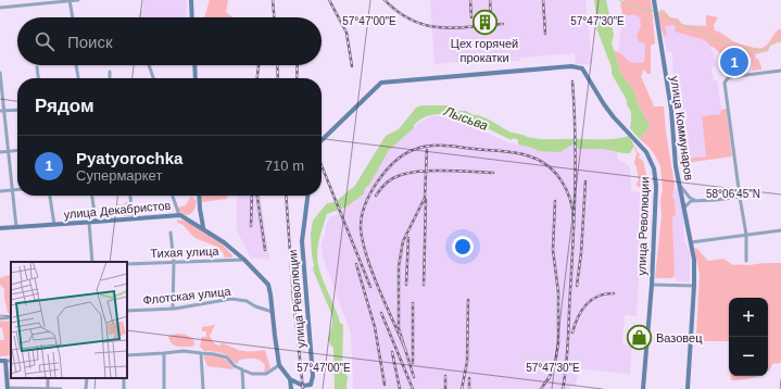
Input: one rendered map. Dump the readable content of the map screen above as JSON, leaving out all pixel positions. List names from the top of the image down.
{
  "streets": {
    "street": [
      "улица Коммунаров",
      "улица Декабристов",
      "улица Революции",
      "Тихая улица",
      "Флотская улица"
    ]
  },
  "crossings": [
    ["улица Декабристов", "Тихая улица"],
    ["улица Декабристов", "Флотская улица"]
  ],
  "water": ["Лысьва"],
  "places": {
    "building": ["Цех горячей прокатки"],
    "shop": ["Вазовец"]
  },
  "page": {
    "search": "Поиск",
    "pins": "1",
    "heading": "Рядом",
    "list": [
      {
        "mark": "1",
        "name": "Pyatyorochka",
        "note": "Супермаркет",
        "value": "710 m"
      }
    ],
    "map_buttons": ["+", "−"]
  },
  "coordinates": ["57°47'00\"E", "57°47'30\"E", "58°06'45\"N"]
}
